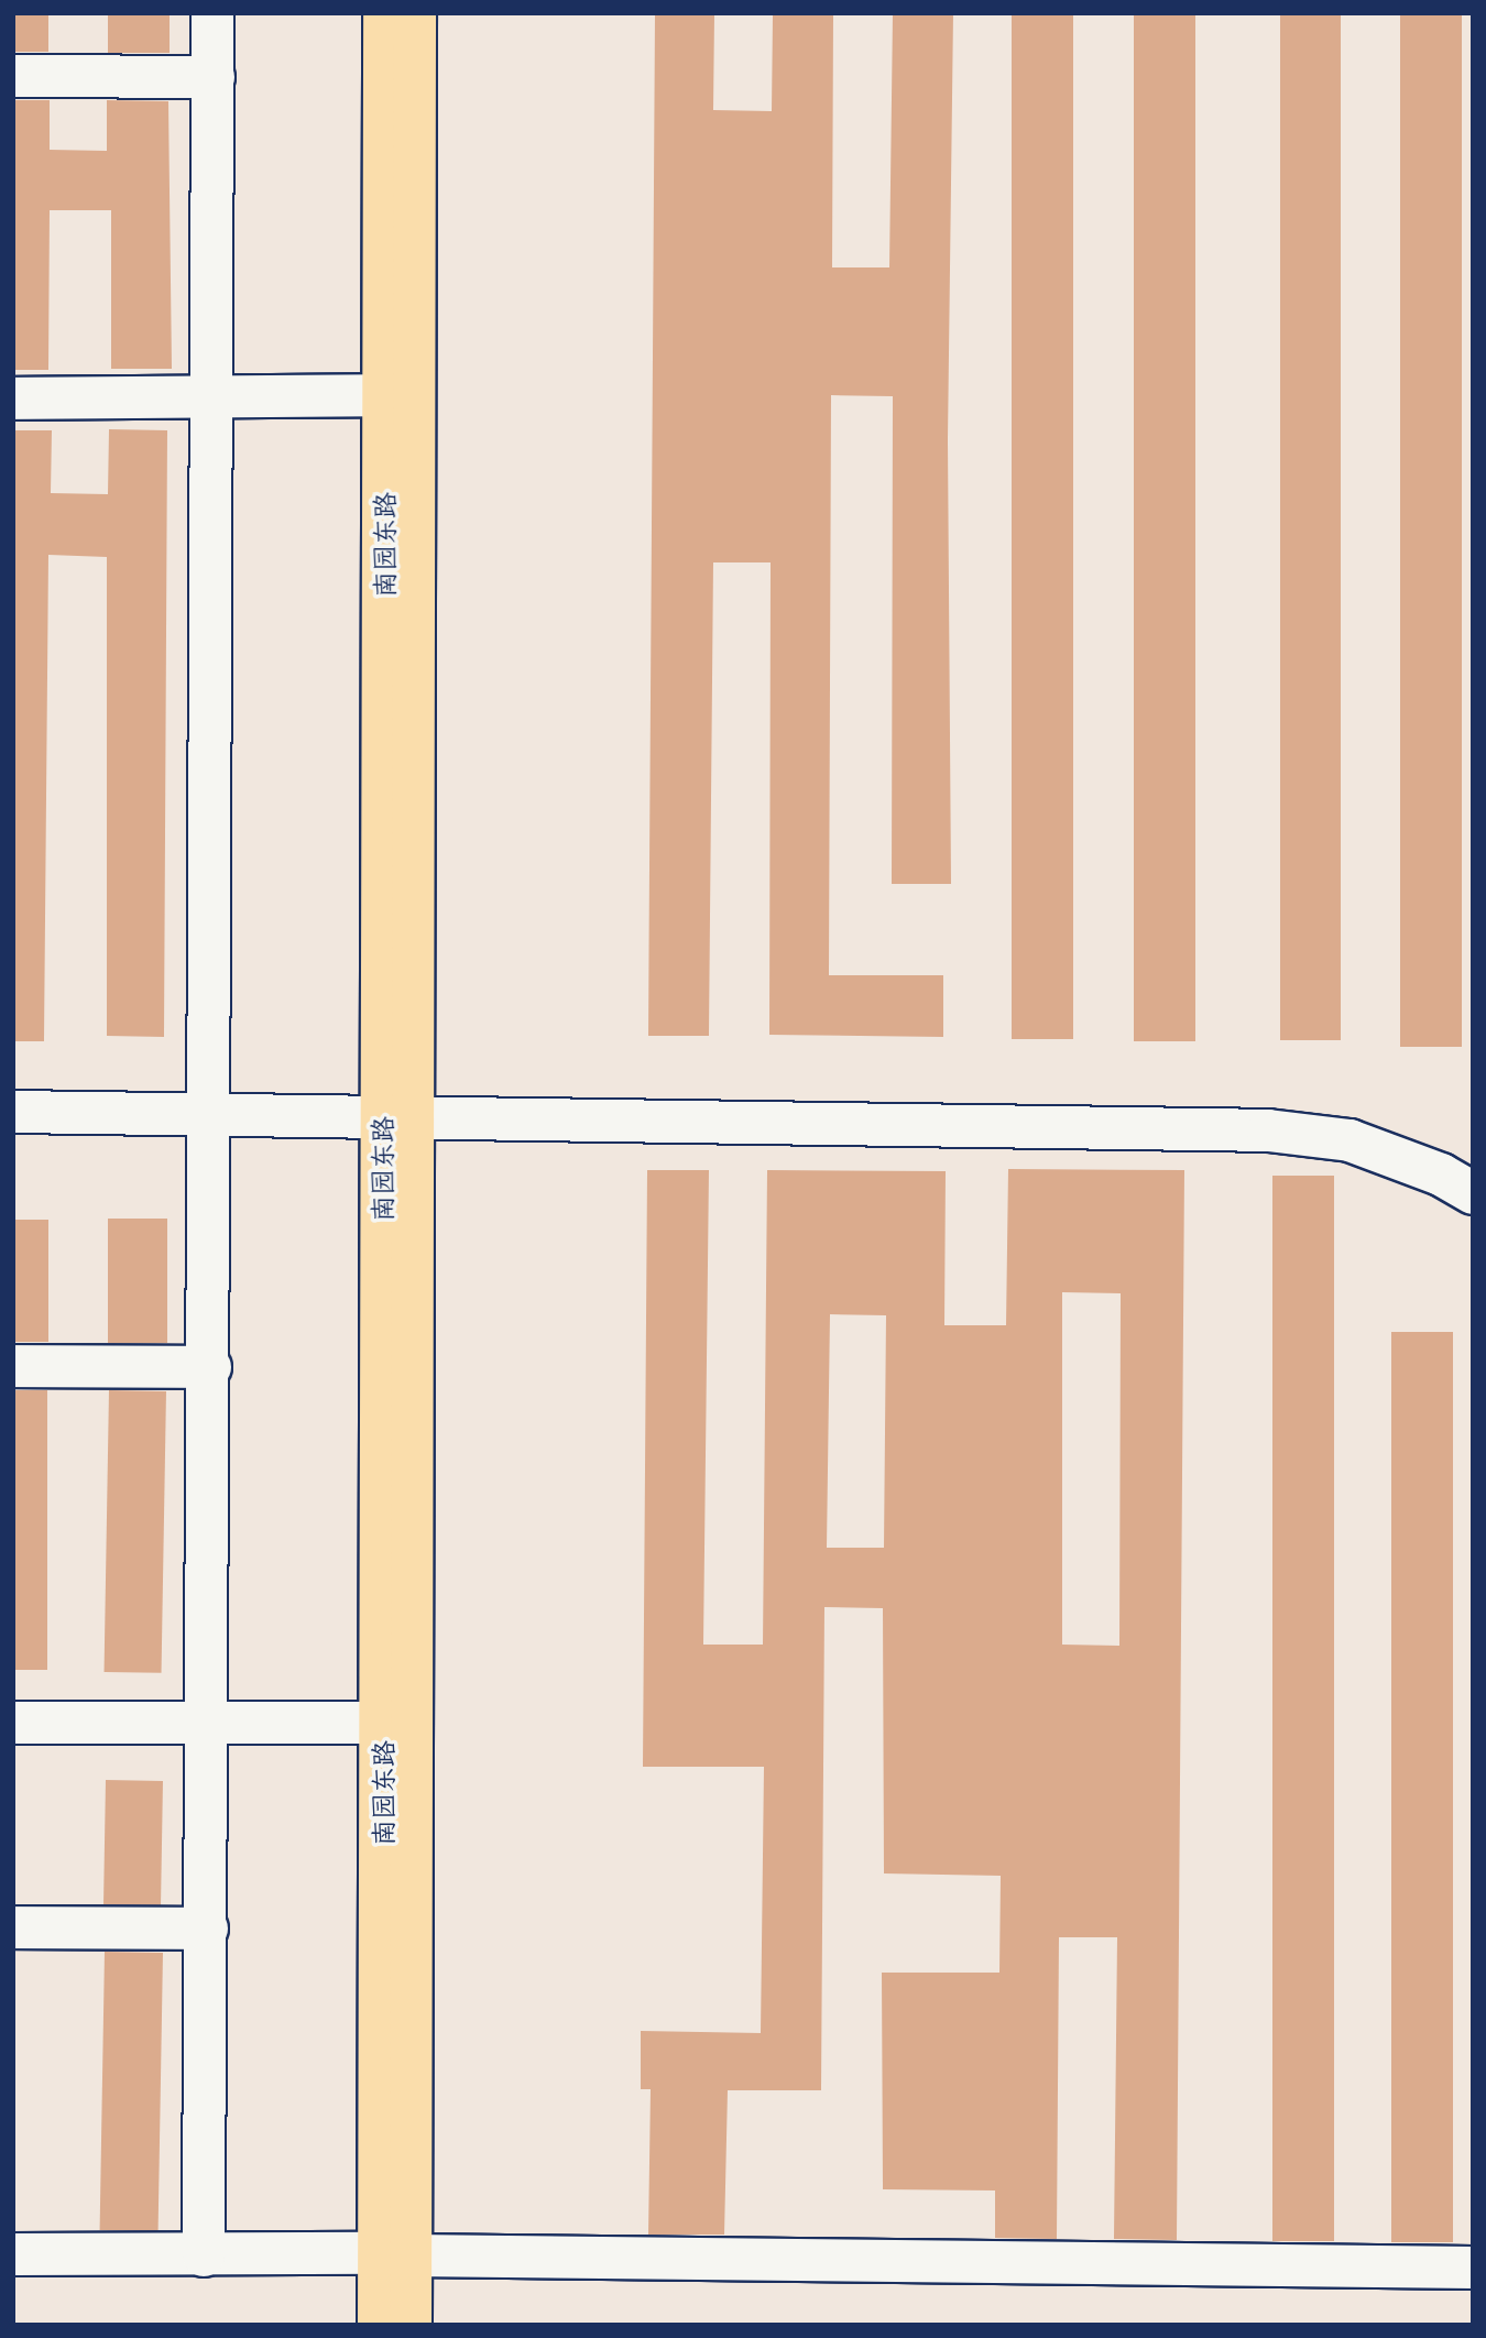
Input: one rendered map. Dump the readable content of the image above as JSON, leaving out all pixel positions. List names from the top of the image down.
{
  "streets": {
    "main road": ["南园东路"]
  }
}
